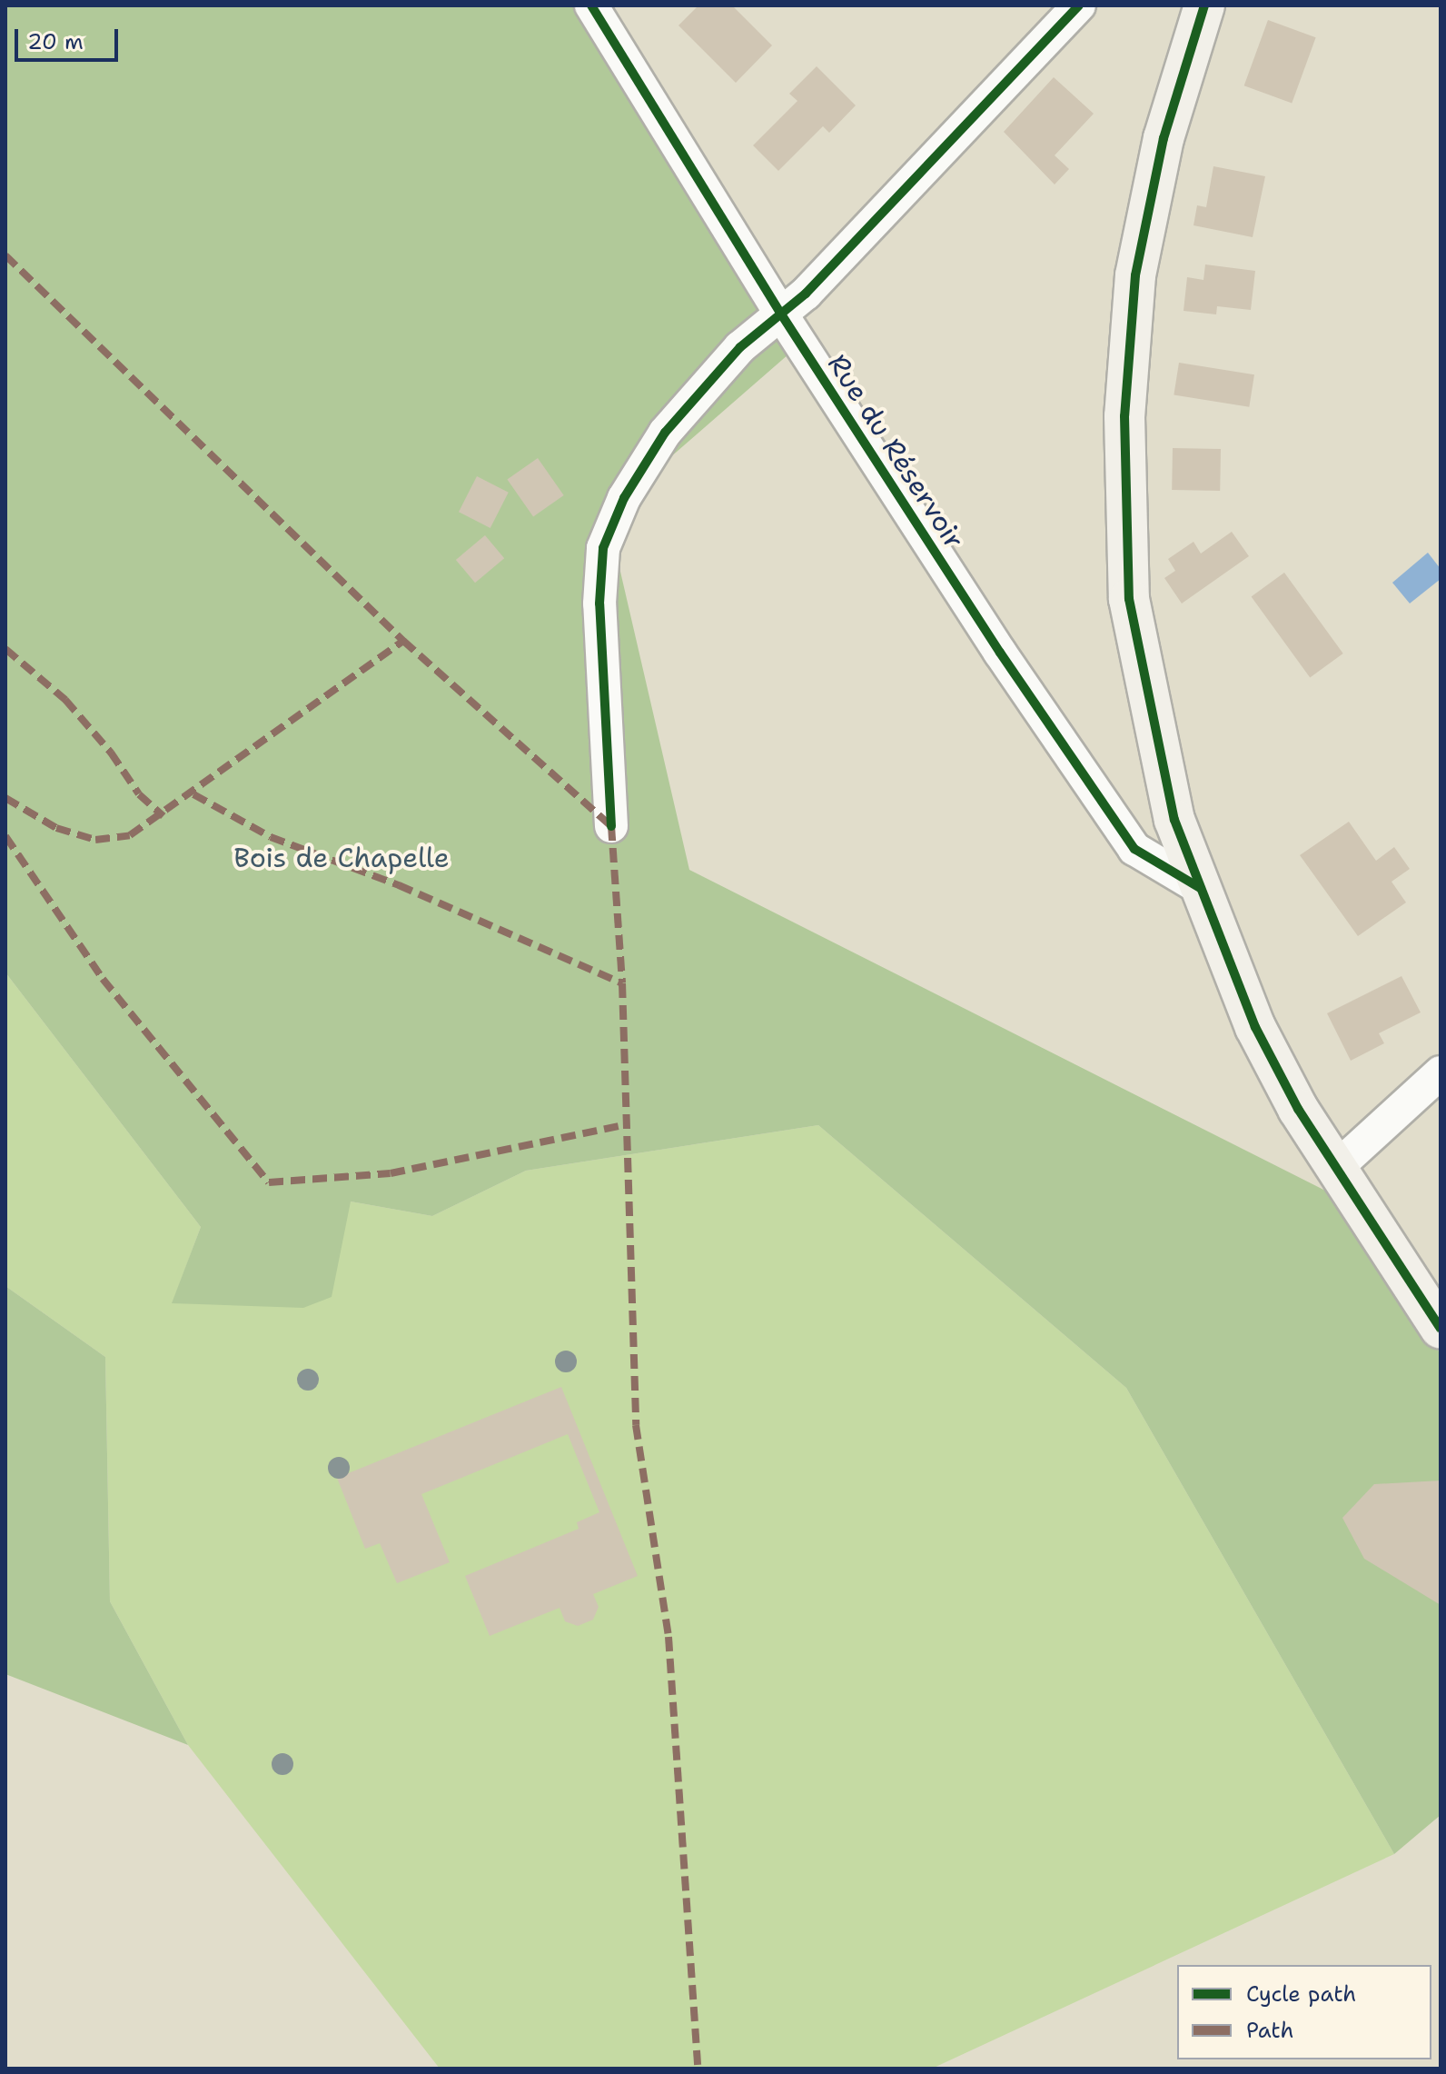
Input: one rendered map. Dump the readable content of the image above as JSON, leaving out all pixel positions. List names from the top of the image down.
{
  "streets": {
    "street": ["Rue du Réservoir"]
  },
  "parks": ["Bois de Chapelle"],
  "legend": ["Cycle path", "Path"],
  "scale_bar": "20 m"
}
